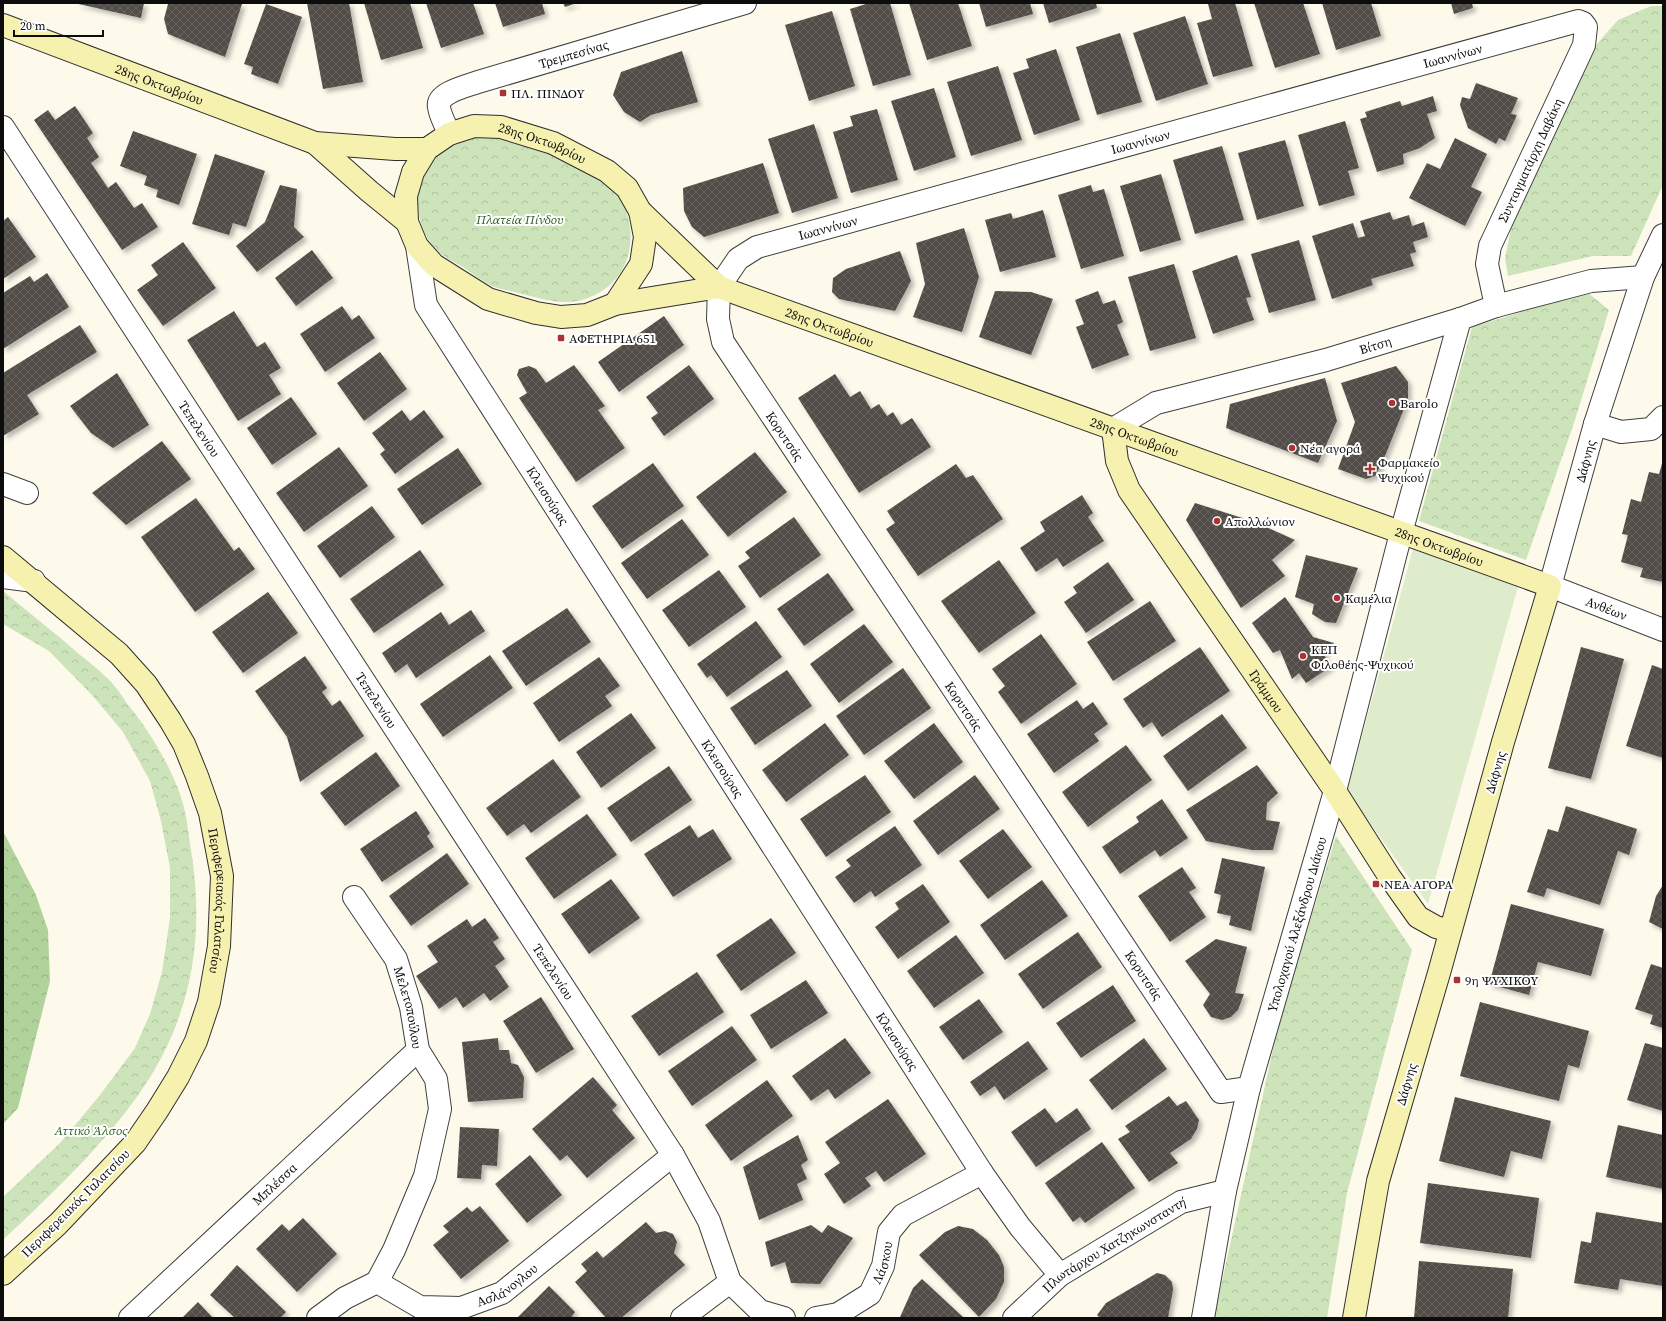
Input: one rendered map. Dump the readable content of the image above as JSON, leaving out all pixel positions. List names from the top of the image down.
{
  "streets": {
    "main road": [
      "28ης Οκτωβρίου",
      "Δάφνης",
      "Γράμμου",
      "Περιφερειακός Γαλατσίου"
    ],
    "street": [
      "Τρεμπεσίνας",
      "Ιωαννίνων",
      "Συνταγματάρχη Δαβάκη",
      "Βίτση",
      "Τεπελενίου",
      "Κορυτσάς",
      "Κλεισούρας",
      "Ανθέων",
      "Υπολοχαγού Αλεξάνδρου Διάκου",
      "Μελετοπούλου",
      "Μπλέσσα",
      "Πλωτάρχου Χατζηκωνσταντή",
      "Λάσκου",
      "Ασλάνογλου"
    ]
  },
  "crossings": [
    ["Τρεμπεσίνας", "28ης Οκτωβρίου"],
    ["Ιωαννίνων", "28ης Οκτωβρίου"],
    ["Ιωαννίνων", "Συνταγματάρχη Δαβάκη"],
    ["Ιωαννίνων", "Κορυτσάς"],
    ["28ης Οκτωβρίου", "Βίτση"],
    ["28ης Οκτωβρίου", "Κορυτσάς"],
    ["28ης Οκτωβρίου", "Δάφνης"],
    ["28ης Οκτωβρίου", "Κλεισούρας"],
    ["28ης Οκτωβρίου", "Ανθέων"],
    ["28ης Οκτωβρίου", "Γράμμου"],
    ["28ης Οκτωβρίου", "Υπολοχαγού Αλεξάνδρου Διάκου"],
    ["Συνταγματάρχη Δαβάκη", "Βίτση"],
    ["Βίτση", "Δάφνης"],
    ["Βίτση", "Γράμμου"],
    ["Τεπελενίου", "Ασλάνογλου"],
    ["Κορυτσάς", "Υπολοχαγού Αλεξάνδρου Διάκου"],
    ["Δάφνης", "Ανθέων"],
    ["Δάφνης", "Γράμμου"],
    ["Κλεισούρας", "Πλωτάρχου Χατζηκωνσταντή"],
    ["Κλεισούρας", "Λάσκου"],
    ["Γράμμου", "Υπολοχαγού Αλεξάνδρου Διάκου"],
    ["Υπολοχαγού Αλεξάνδρου Διάκου", "Πλωτάρχου Χατζηκωνσταντή"],
    ["Μελετοπούλου", "Μπλέσσα"],
    ["Μελετοπούλου", "Ασλάνογλου"]
  ],
  "parks": ["Πλατεία Πίνδου", "Αττικό Άλσος"],
  "places": {
    "transit": [
      "ΠΛ. ΠΙΝΔΟΥ",
      "ΑΦΕΤΗΡΙΑ 651",
      "ΝΕΑ ΑΓΟΡΑ",
      "9η ΨΥΧΙΚΟΥ"
    ],
    "other": [
      "Barolo",
      "Νέα αγορά",
      "Απολλώνιον",
      "Καμέλια",
      "ΚΕΠ Φιλοθέης-Ψυχικού"
    ],
    "health": ["Φαρμακείο Ψυχικού"]
  },
  "scale_bar": "20 m"
}
